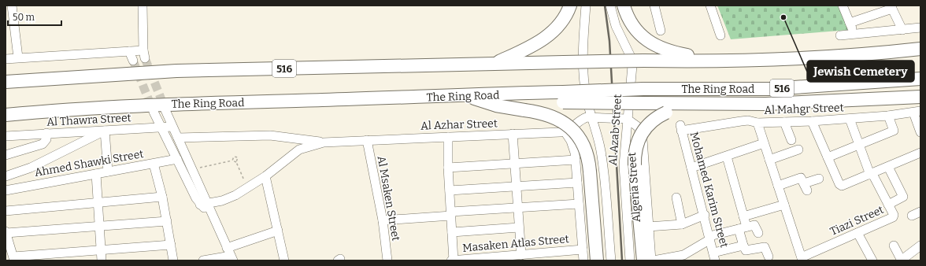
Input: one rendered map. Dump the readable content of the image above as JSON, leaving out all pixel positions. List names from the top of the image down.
{
  "streets": {
    "highway": ["516", "The Ring Road"],
    "street": [
      "Al Mahgr Street",
      "Al Thawra Street",
      "Al Azhar Street",
      "Al Azab Street",
      "Ahmed Shawki Street",
      "Algeria Street",
      "Mohamed Karim Street",
      "Al Msaken Street",
      "Tiazi Street",
      "Masaken Atlas Street"
    ]
  },
  "crossings": [
    ["Al Mahgr Street", "Mohamed Karim Street"],
    ["Al Mahgr Street", "Tiazi Street"],
    ["Al Azhar Street", "Al Msaken Street"],
    ["Al Azab Street", "Algeria Street"]
  ],
  "places": ["Jewish Cemetery"],
  "scale_bar": "50 m"
}
